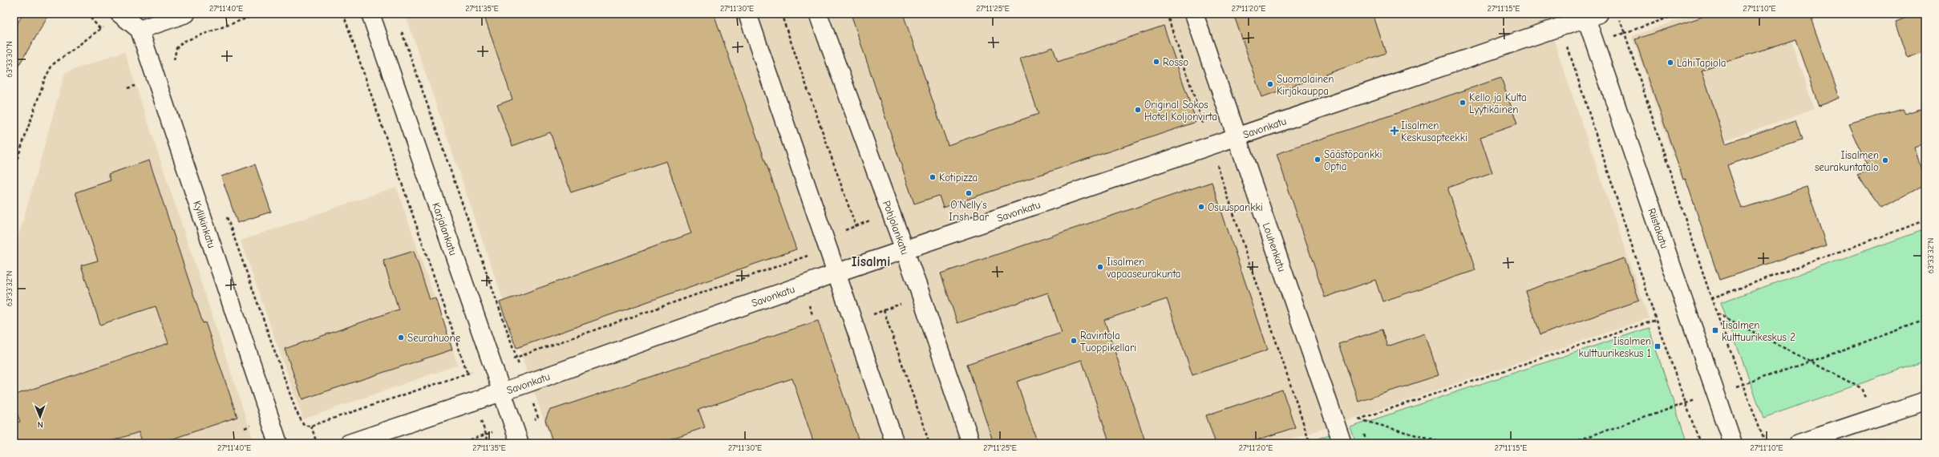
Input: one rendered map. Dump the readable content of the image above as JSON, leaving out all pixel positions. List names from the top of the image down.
{
  "streets": {
    "street": [
      "Savonkatu",
      "Kyllikinkatu",
      "Pohjolankatu",
      "Karjalankatu",
      "Riistakatu",
      "Louhenkatu"
    ]
  },
  "crossings": [
    ["Savonkatu", "Pohjolankatu"],
    ["Savonkatu", "Karjalankatu"],
    ["Savonkatu", "Riistakatu"],
    ["Savonkatu", "Louhenkatu"]
  ],
  "districts": ["Iisalmi"],
  "places": {
    "other": [
      "Rosso",
      "LähiTapiola",
      "Suomalainen Kirjakauppa",
      "Kello ja Kulta Lyytikäinen",
      "Original Sokos Hotel Koljonvirta",
      "Säästöpankki Optia",
      "Iisalmen seurakuntatalo",
      "Kotipizza",
      "O'Nelly's Irish Bar",
      "Osuuspankki",
      "Iisalmen vapaaseurakunta",
      "Seurahuone",
      "Ravintola Tuoppikellari"
    ],
    "health": ["Iisalmen Keskusapteekki"],
    "transit": ["Iisalmen kulttuurikeskus 2", "Iisalmen kulttuurikeskus 1"]
  },
  "north": "bottom",
  "coordinates": [
    "27°11'40\"E",
    "27°11'35\"E",
    "27°11'30\"E",
    "27°11'25\"E",
    "27°11'20\"E",
    "27°11'15\"E",
    "27°11'10\"E",
    "63°33'30\"N",
    "63°33'32\"N"
  ]
}
